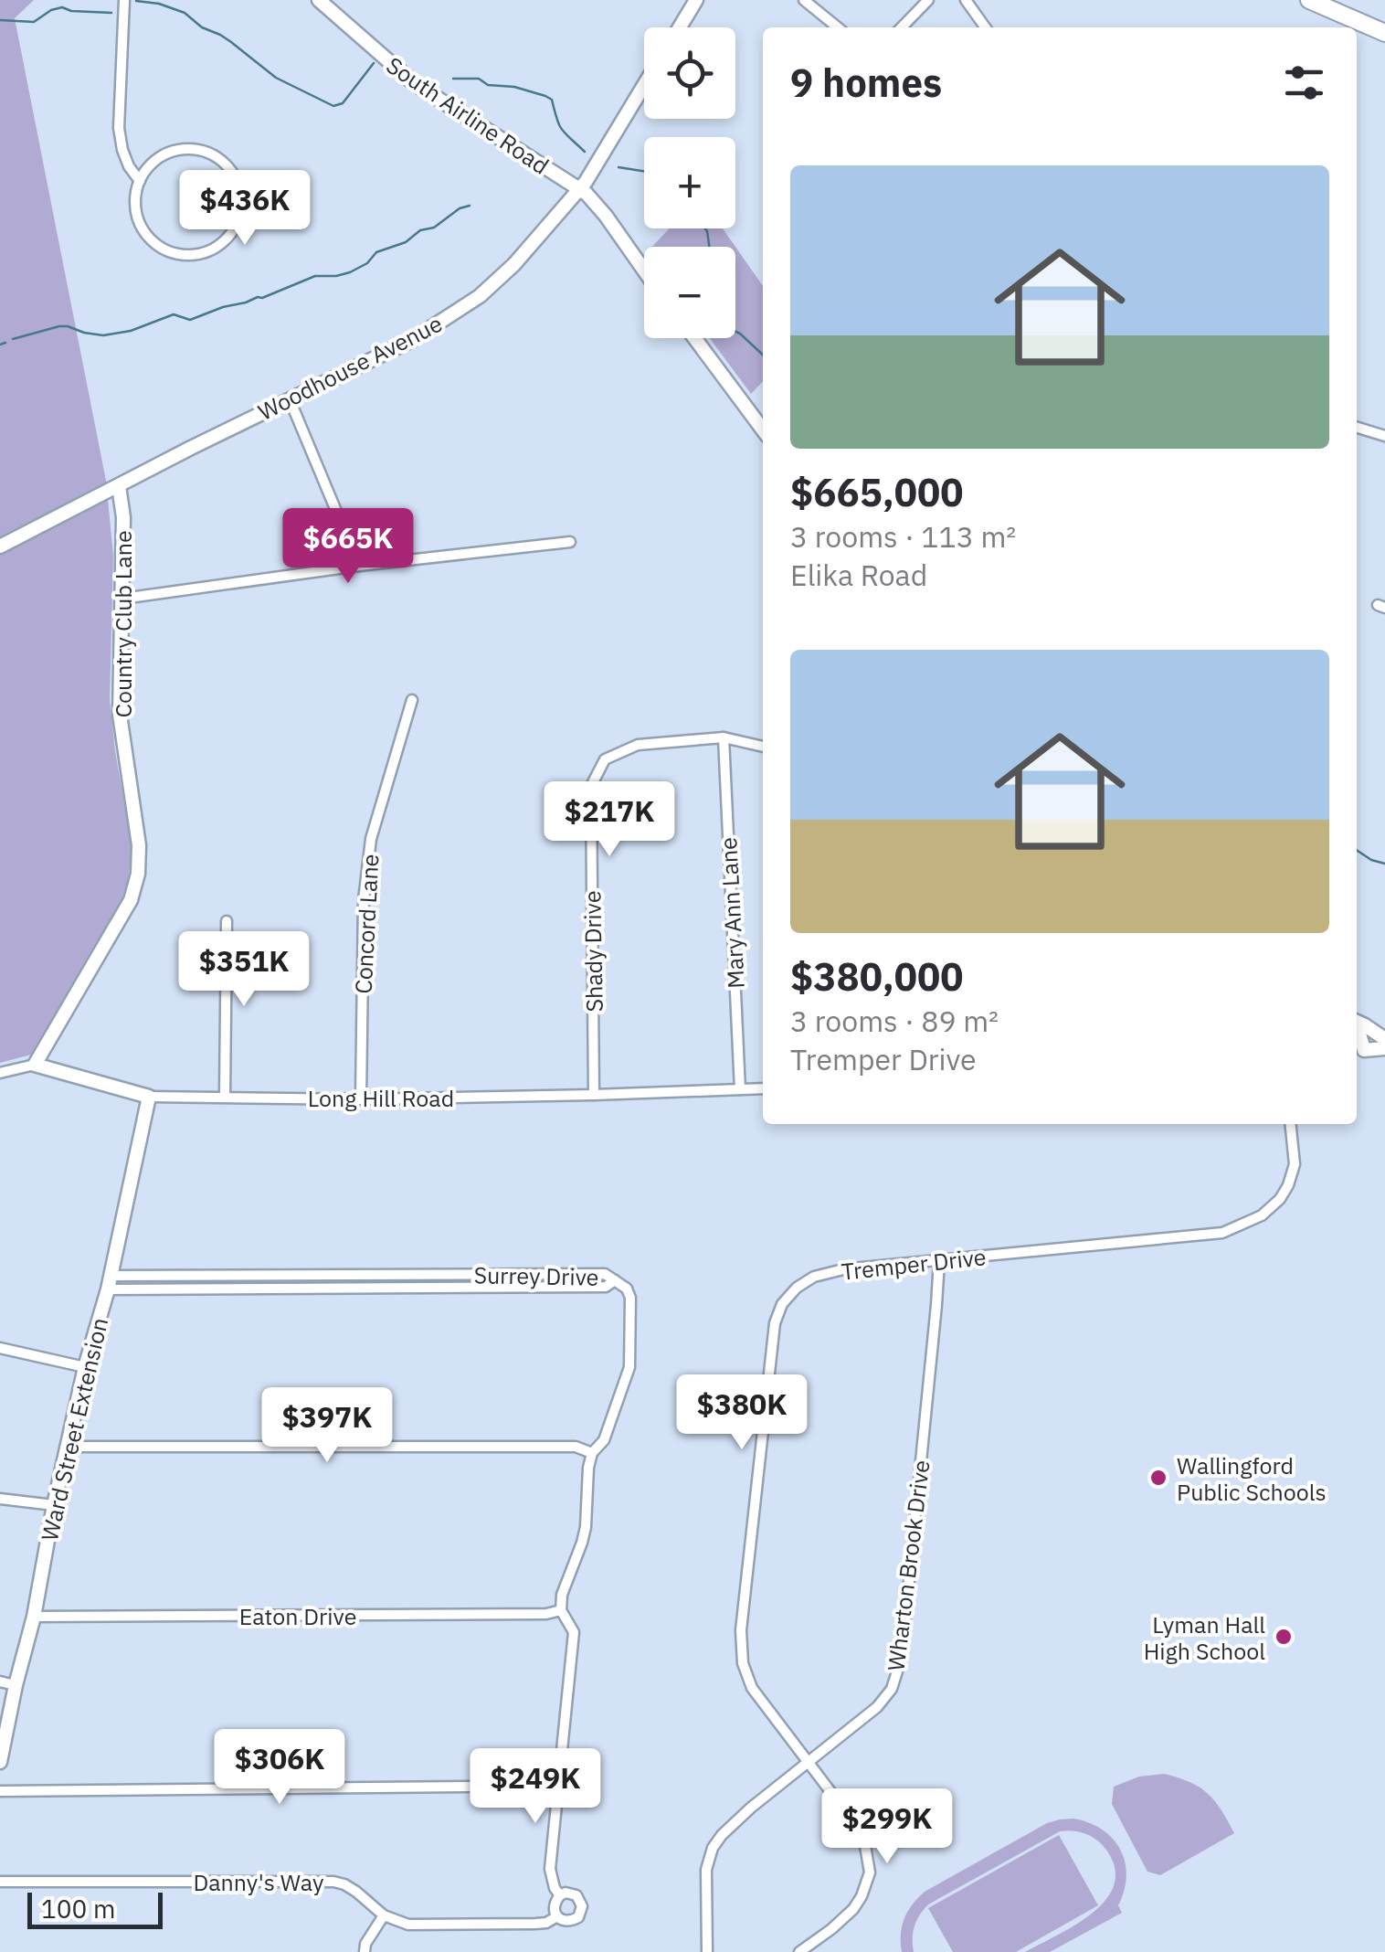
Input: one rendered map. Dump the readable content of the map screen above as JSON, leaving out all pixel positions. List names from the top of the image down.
{
  "streets": {
    "main road": [
      "South Airline Road",
      "Woodhouse Avenue",
      "Country Club Lane",
      "Long Hill Road",
      "Ward Street Extension"
    ],
    "street": [
      "Mary Ann Lane",
      "Concord Lane",
      "Shady Drive",
      "Tremper Drive",
      "Surrey Drive",
      "Wharton Brook Drive",
      "Eaton Drive",
      "Danny's Way"
    ]
  },
  "crossings": [
    ["South Airline Road", "Woodhouse Avenue"],
    ["Woodhouse Avenue", "Country Club Lane"],
    ["Country Club Lane", "Long Hill Road"],
    ["Mary Ann Lane", "Shady Drive"],
    ["Mary Ann Lane", "Long Hill Road"],
    ["Concord Lane", "Long Hill Road"],
    ["Shady Drive", "Long Hill Road"],
    ["Long Hill Road", "Ward Street Extension"],
    ["Tremper Drive", "Wharton Brook Drive"],
    ["Surrey Drive", "Ward Street Extension"],
    ["Ward Street Extension", "Eaton Drive"]
  ],
  "places": ["Wallingford Public Schools", "Lyman Hall High School"],
  "scale_bar": "100 m",
  "page": {
    "map_buttons": ["+", "−"],
    "heading": "9 homes",
    "list": [
      {
        "name": "$665,000",
        "note": "3 rooms · 113 m² · Elika Road"
      },
      {
        "name": "$380,000",
        "note": "3 rooms · 89 m² · Tremper Drive"
      }
    ],
    "price": [
      "$436K",
      "$665K",
      "$217K",
      "$351K",
      "$380K",
      "$397K",
      "$306K",
      "$249K",
      "$299K"
    ],
    "scale": "100 m"
  }
}
